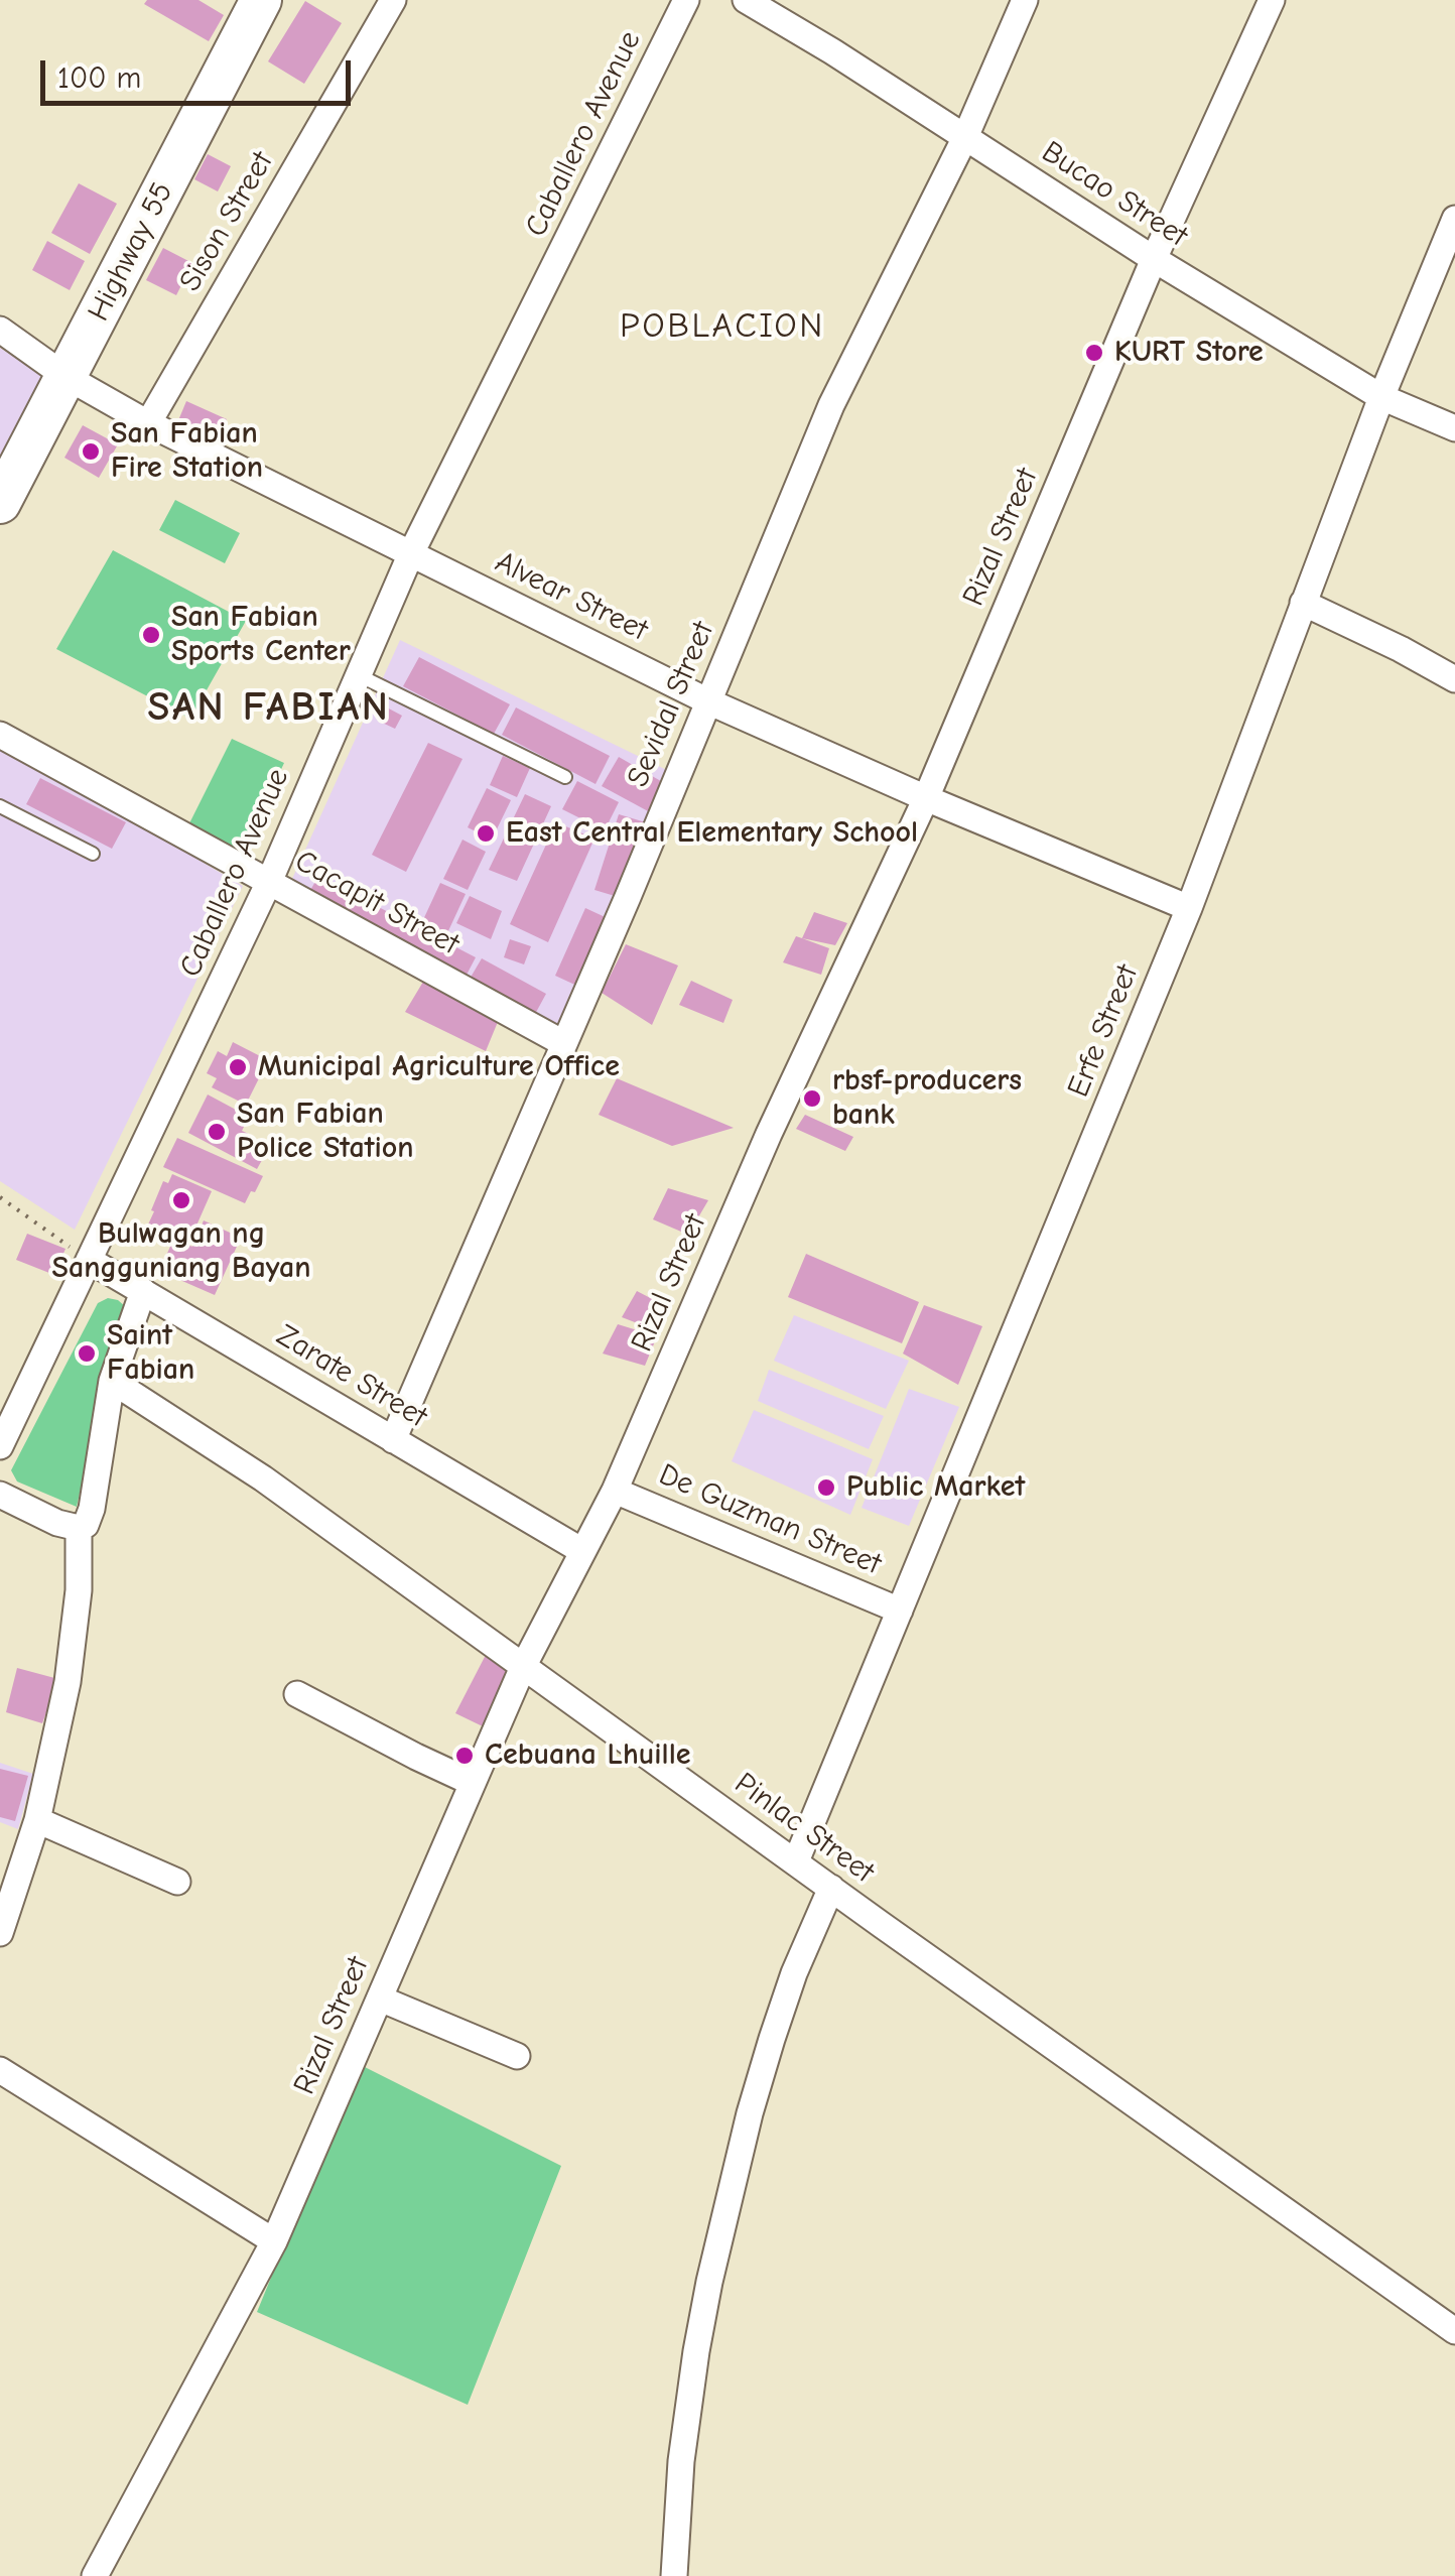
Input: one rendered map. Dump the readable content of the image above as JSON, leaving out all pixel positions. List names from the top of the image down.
{
  "streets": {
    "highway": ["Highway 55"],
    "street": [
      "Caballero Avenue",
      "Bucao Street",
      "Sison Street",
      "Rizal Street",
      "Alvear Street",
      "Sevidal Street",
      "Cacapit Street",
      "Erfe Street",
      "Zarate Street",
      "De Guzman Street",
      "Pinlac Street"
    ]
  },
  "crossings": [
    ["Caballero Avenue", "Alvear Street"],
    ["Caballero Avenue", "Cacapit Street"],
    ["Caballero Avenue", "Zarate Street"],
    ["Bucao Street", "Rizal Street"],
    ["Bucao Street", "Sevidal Street"],
    ["Bucao Street", "Erfe Street"],
    ["Sison Street", "Alvear Street"],
    ["Highway 55", "Alvear Street"],
    ["Rizal Street", "Alvear Street"],
    ["Rizal Street", "Zarate Street"],
    ["Rizal Street", "De Guzman Street"],
    ["Rizal Street", "Pinlac Street"],
    ["Alvear Street", "Sevidal Street"],
    ["Alvear Street", "Erfe Street"],
    ["Sevidal Street", "Cacapit Street"],
    ["Sevidal Street", "Zarate Street"],
    ["Erfe Street", "De Guzman Street"],
    ["Erfe Street", "Pinlac Street"]
  ],
  "districts": ["POBLACION", "SAN FABIAN"],
  "places": [
    "KURT Store",
    "San Fabian Fire Station",
    "San Fabian Sports Center",
    "East Central Elementary School",
    "Municipal Agriculture Office",
    "rbsf-producers bank",
    "San Fabian Police Station",
    "Bulwagan ng Sangguniang Bayan",
    "Saint Fabian",
    "Public Market",
    "Cebuana Lhuille"
  ],
  "scale_bar": "100 m"
}
